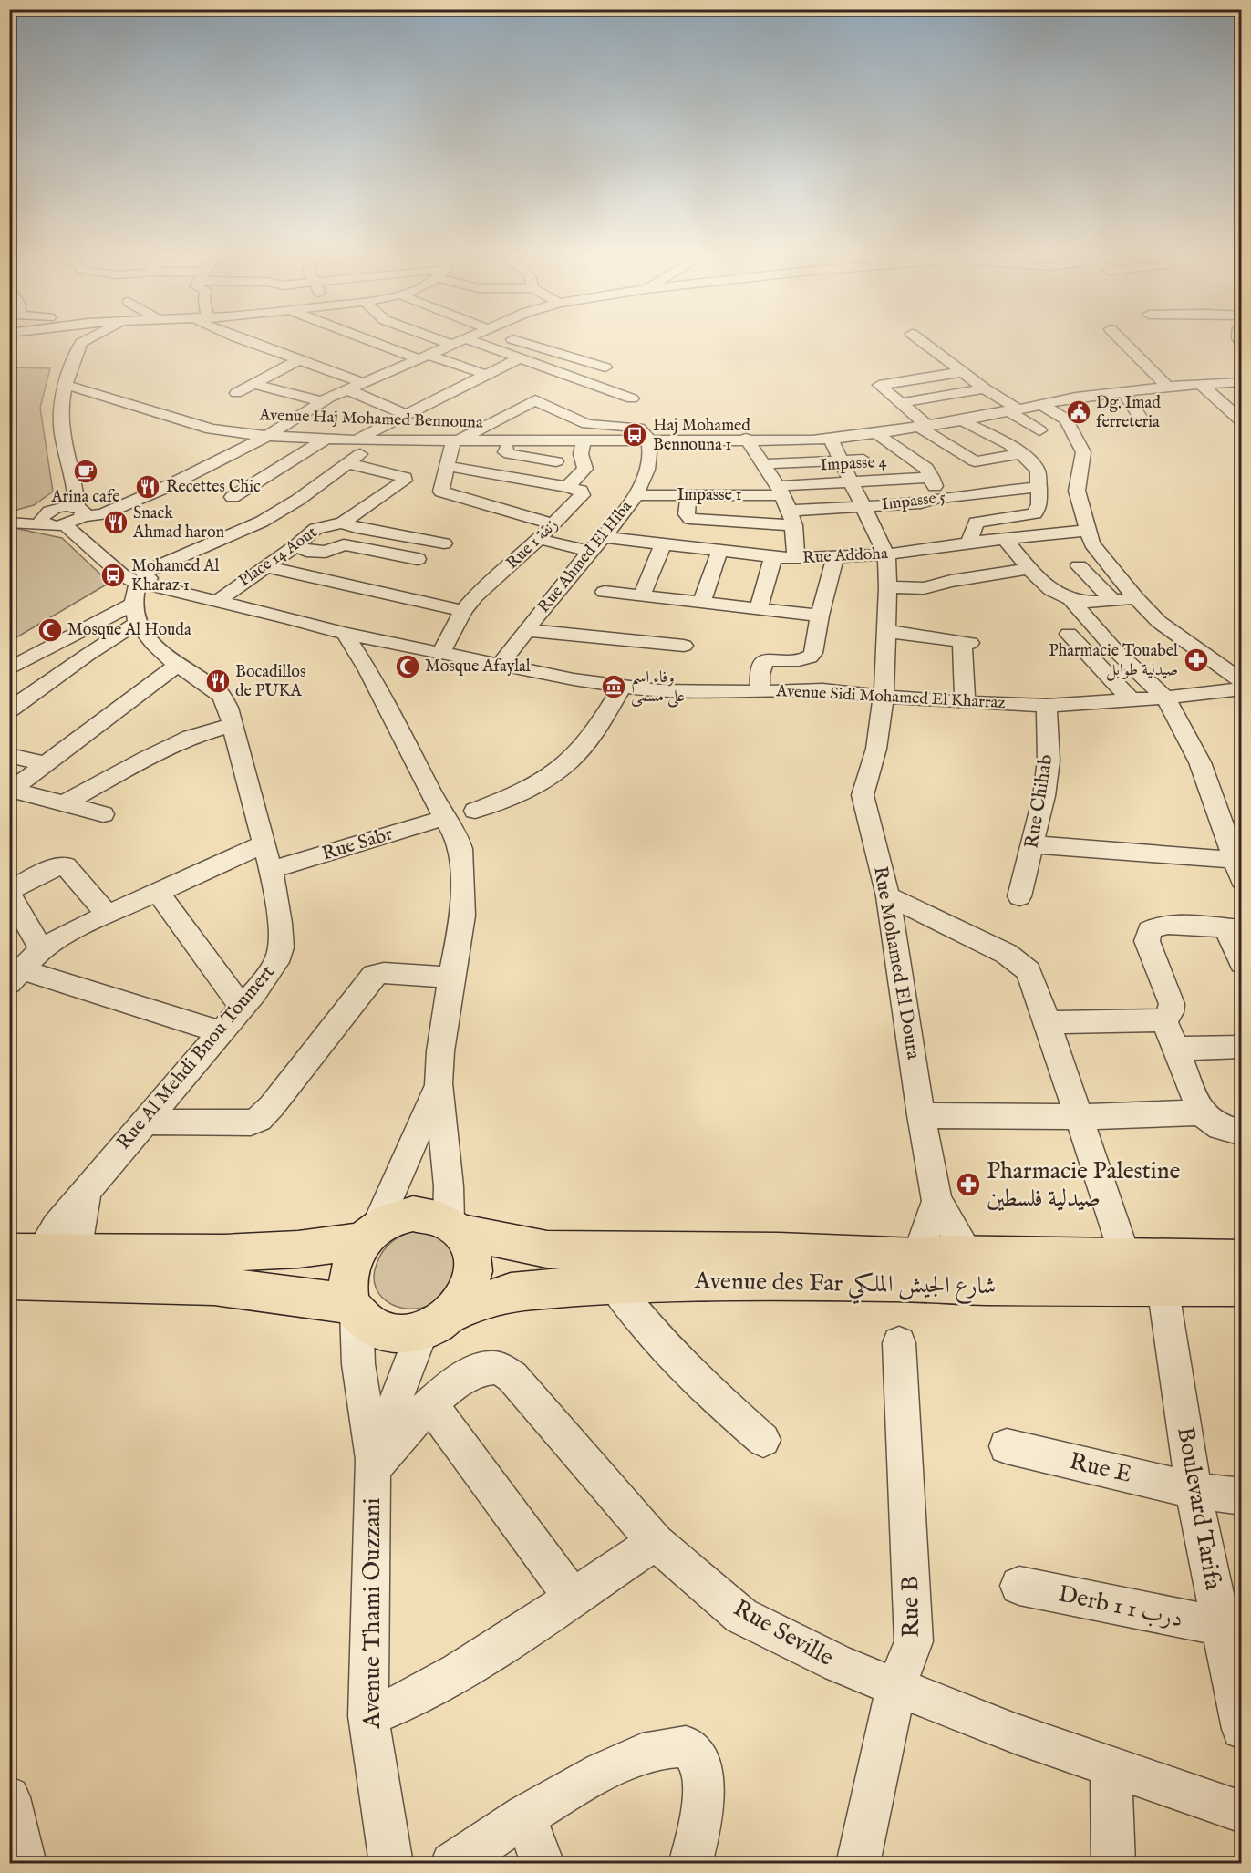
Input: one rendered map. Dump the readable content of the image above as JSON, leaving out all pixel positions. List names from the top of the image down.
{
  "streets": {
    "main road": ["Avenue des Far شارع الجيش الملكي"],
    "street": [
      "Avenue Haj Mohamed Bennouna",
      "Impasse 4",
      "Impasse 1",
      "Impasse 5",
      "Rue 1 زنقة",
      "Rue Addoha",
      "Place 14 Aout",
      "Rue Ahmed El Hiba",
      "Avenue Sidi Mohamed El Kharraz",
      "Rue Chihab",
      "Rue Sabr",
      "Rue Mohamed El Doura",
      "Rue Al Mehdi Bnou Toumert",
      "Rue E",
      "Boulevard Tarifa",
      "Rue B",
      "Derb 1 درب 1",
      "Avenue Thami Ouzzani",
      "Rue Seville"
    ]
  },
  "crossings": [
    ["Avenue Haj Mohamed Bennouna", "Rue Ahmed El Hiba"],
    ["Impasse 4", "Impasse 1"],
    ["Impasse 1", "Impasse 5"],
    ["Impasse 1", "Rue Ahmed El Hiba"],
    ["Rue 1 زنقة", "Avenue Sidi Mohamed El Kharraz"],
    ["Rue Addoha", "Rue Ahmed El Hiba"],
    ["Rue Addoha", "Rue Mohamed El Doura"],
    ["Place 14 Aout", "Avenue Sidi Mohamed El Kharraz"],
    ["Rue Ahmed El Hiba", "Avenue Sidi Mohamed El Kharraz"],
    ["Avenue Sidi Mohamed El Kharraz", "Rue Chihab"],
    ["Avenue Sidi Mohamed El Kharraz", "Rue Mohamed El Doura"],
    ["Avenue Sidi Mohamed El Kharraz", "Rue Al Mehdi Bnou Toumert"],
    ["Rue Sabr", "Rue Al Mehdi Bnou Toumert"],
    ["Rue Mohamed El Doura", "Avenue des Far شارع الجيش الملكي"],
    ["Avenue des Far شارع الجيش الملكي", "Boulevard Tarifa"],
    ["Avenue des Far شارع الجيش الملكي", "Avenue Thami Ouzzani"],
    ["Rue E", "Boulevard Tarifa"],
    ["Boulevard Tarifa", "Derb 1 درب 1"],
    ["Rue B", "Rue Seville"],
    ["Avenue Thami Ouzzani", "Rue Seville"]
  ],
  "places": {
    "public building": ["Dg. Imad ferreteria"],
    "bus stop": ["Haj Mohamed Bennouna 1", "Mohamed Al Kharaz 1"],
    "cafe": ["Arina cafe"],
    "restaurant": ["Recettes Chic", "Snack Ahmad haron", "Bocadillos de PUKA"],
    "mosque": ["Mosque Al Houda", "Mosque Afaylal"],
    "pharmacy": ["Pharmacie Touabel صيدلية طوابل", "Pharmacie Palestine صيدلية فلسطين"],
    "museum": ["وفاء اسم على مسمى"]
  }
}
